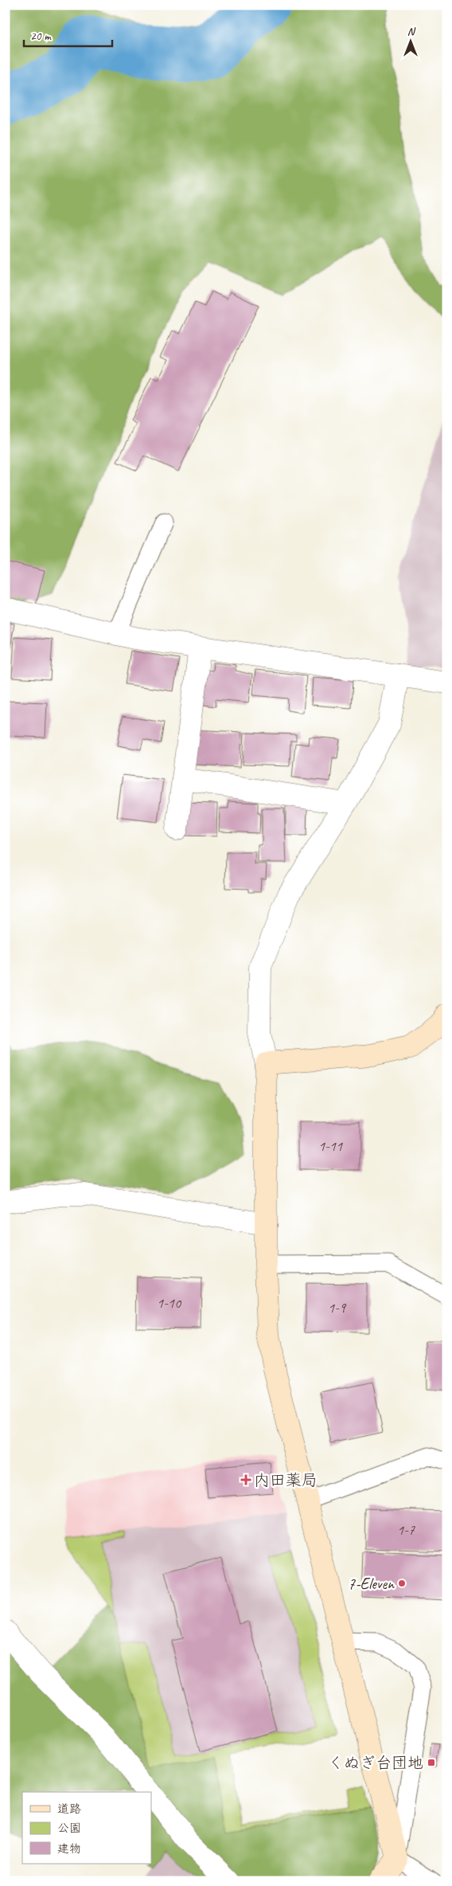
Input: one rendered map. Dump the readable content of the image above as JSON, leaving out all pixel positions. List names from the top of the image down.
{
  "places": {
    "health": ["内田薬局"],
    "other": ["7-Eleven"],
    "transit": ["くぬぎ台団地"]
  },
  "house_numbers": [
    "1-11",
    "1-10",
    "1-9",
    "1-7"
  ],
  "legend": ["道路", "公園", "建物"],
  "scale_bar": "20 m",
  "north": "top"
}
